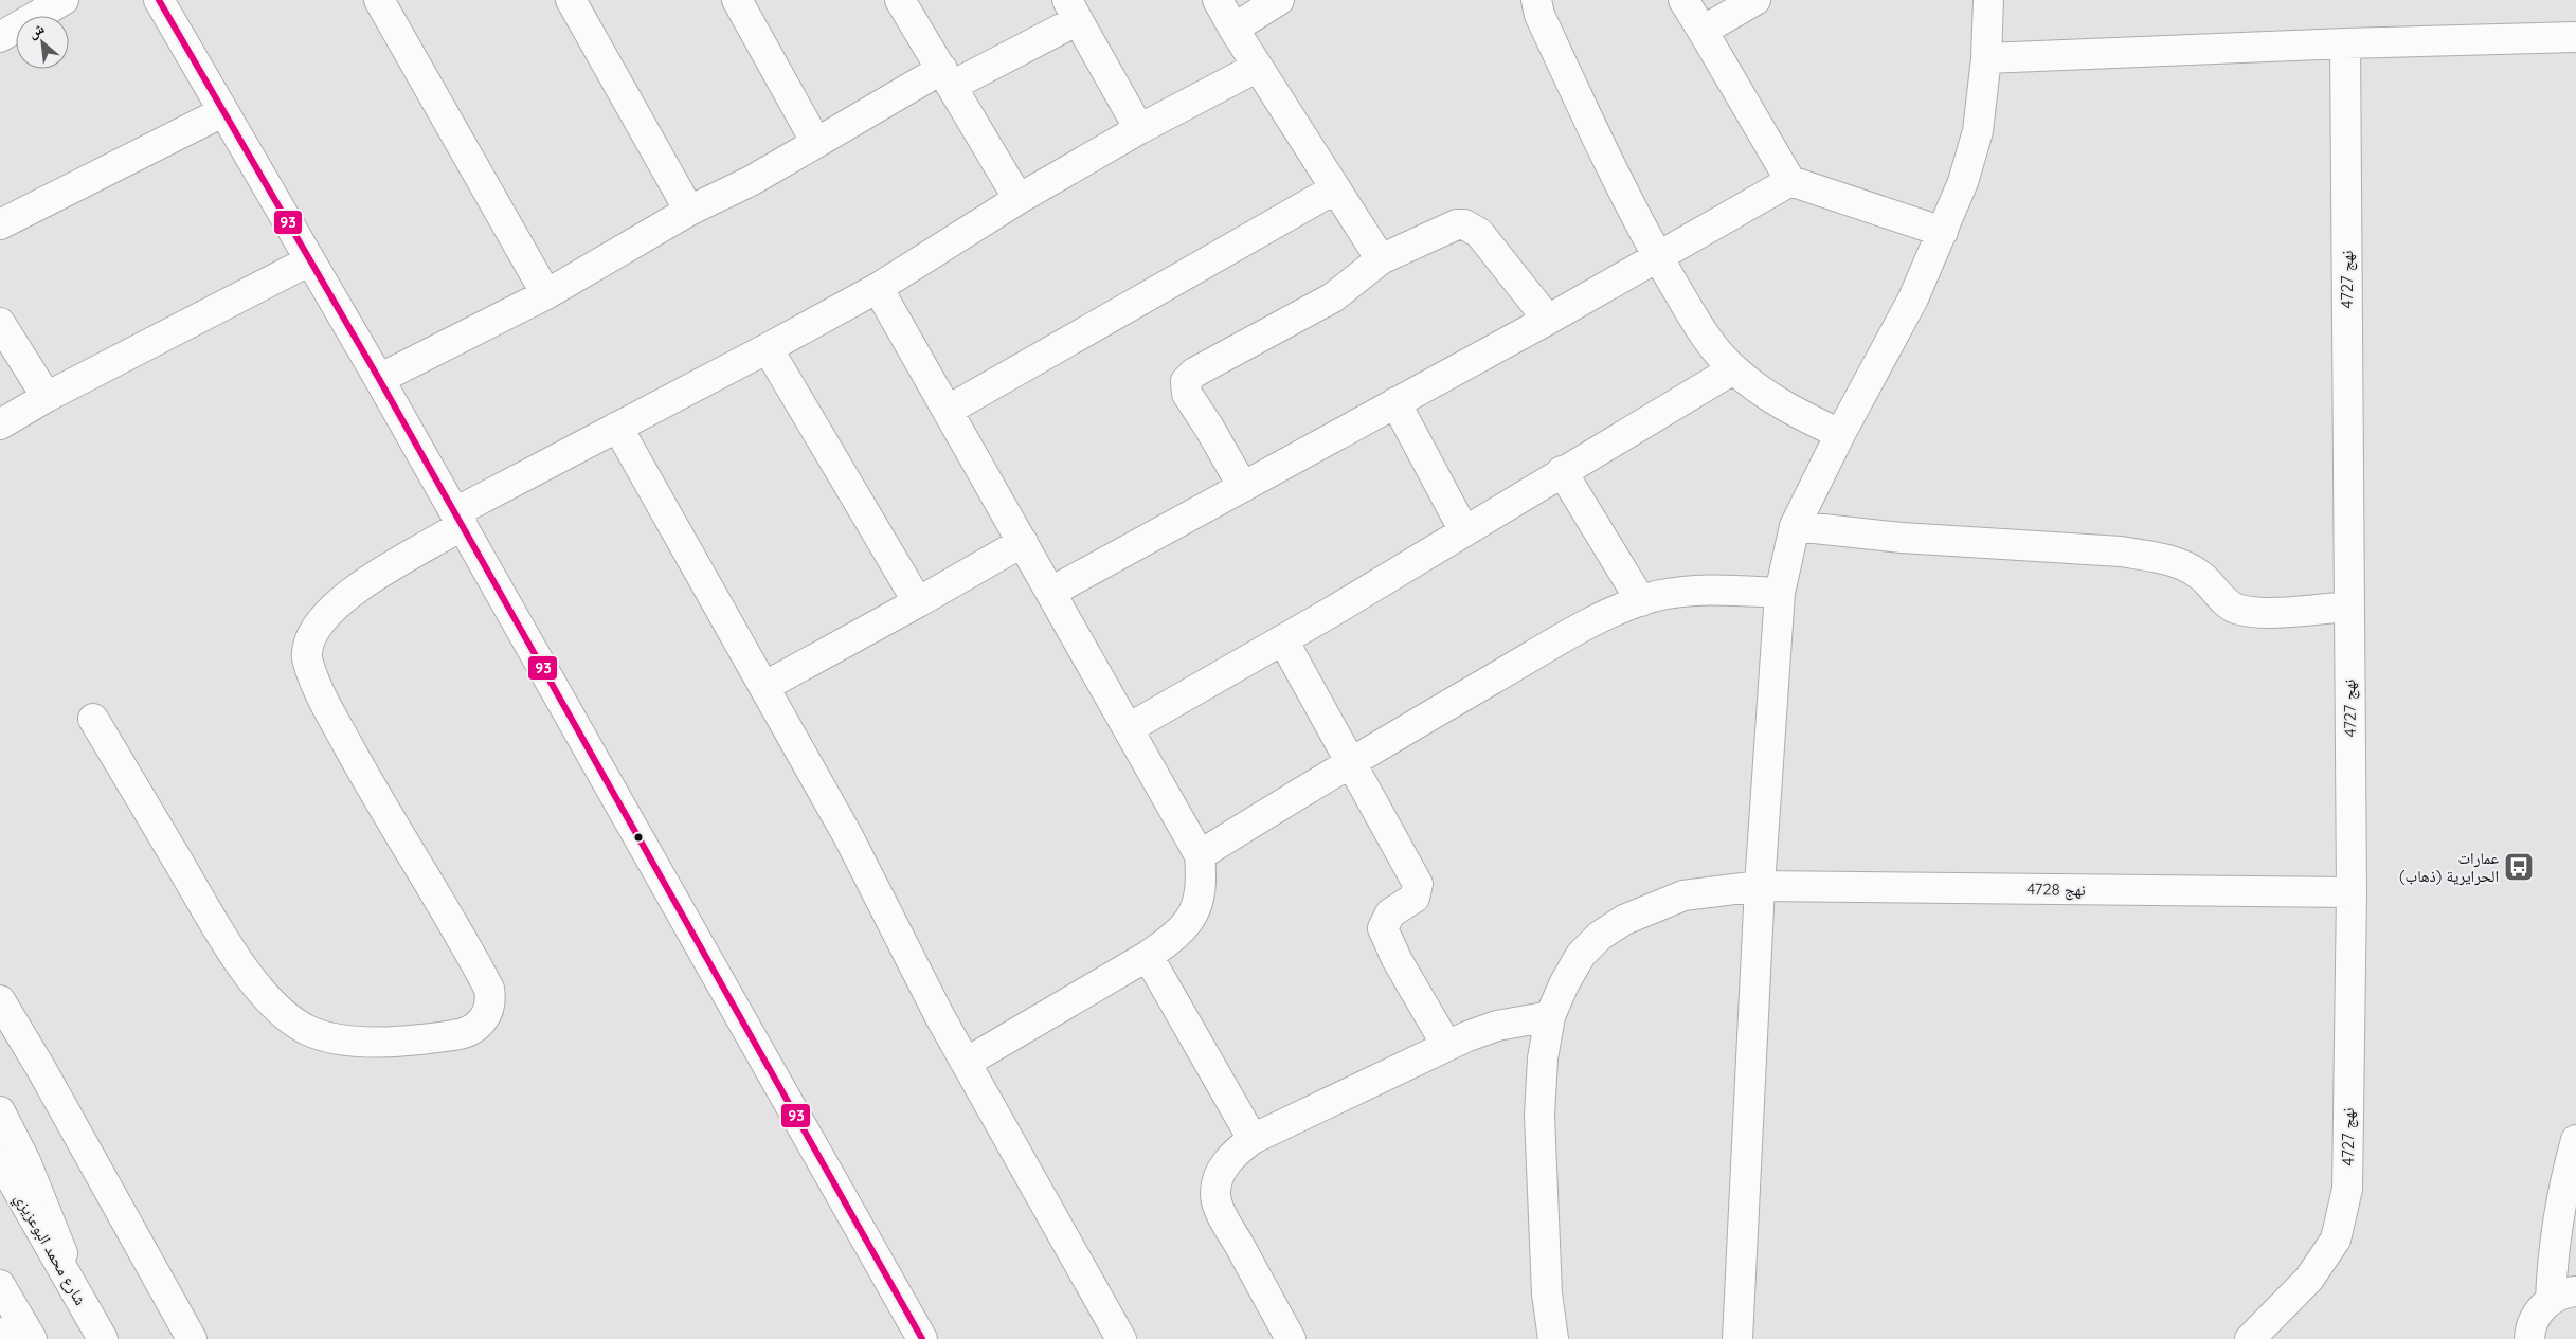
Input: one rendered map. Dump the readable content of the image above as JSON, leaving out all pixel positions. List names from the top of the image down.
{
  "streets": {
    "main road": ["نهج 4727", "نهج 4728", "شارع محمد البوعزيزي"]
  },
  "crossings": [
    ["نهج 4727", "نهج 4728"]
  ],
  "places": {
    "bus stop": ["عمارات الحرايرية (ذهاب)"]
  },
  "lines": ["transit line 93"],
  "north": "top left"
}
